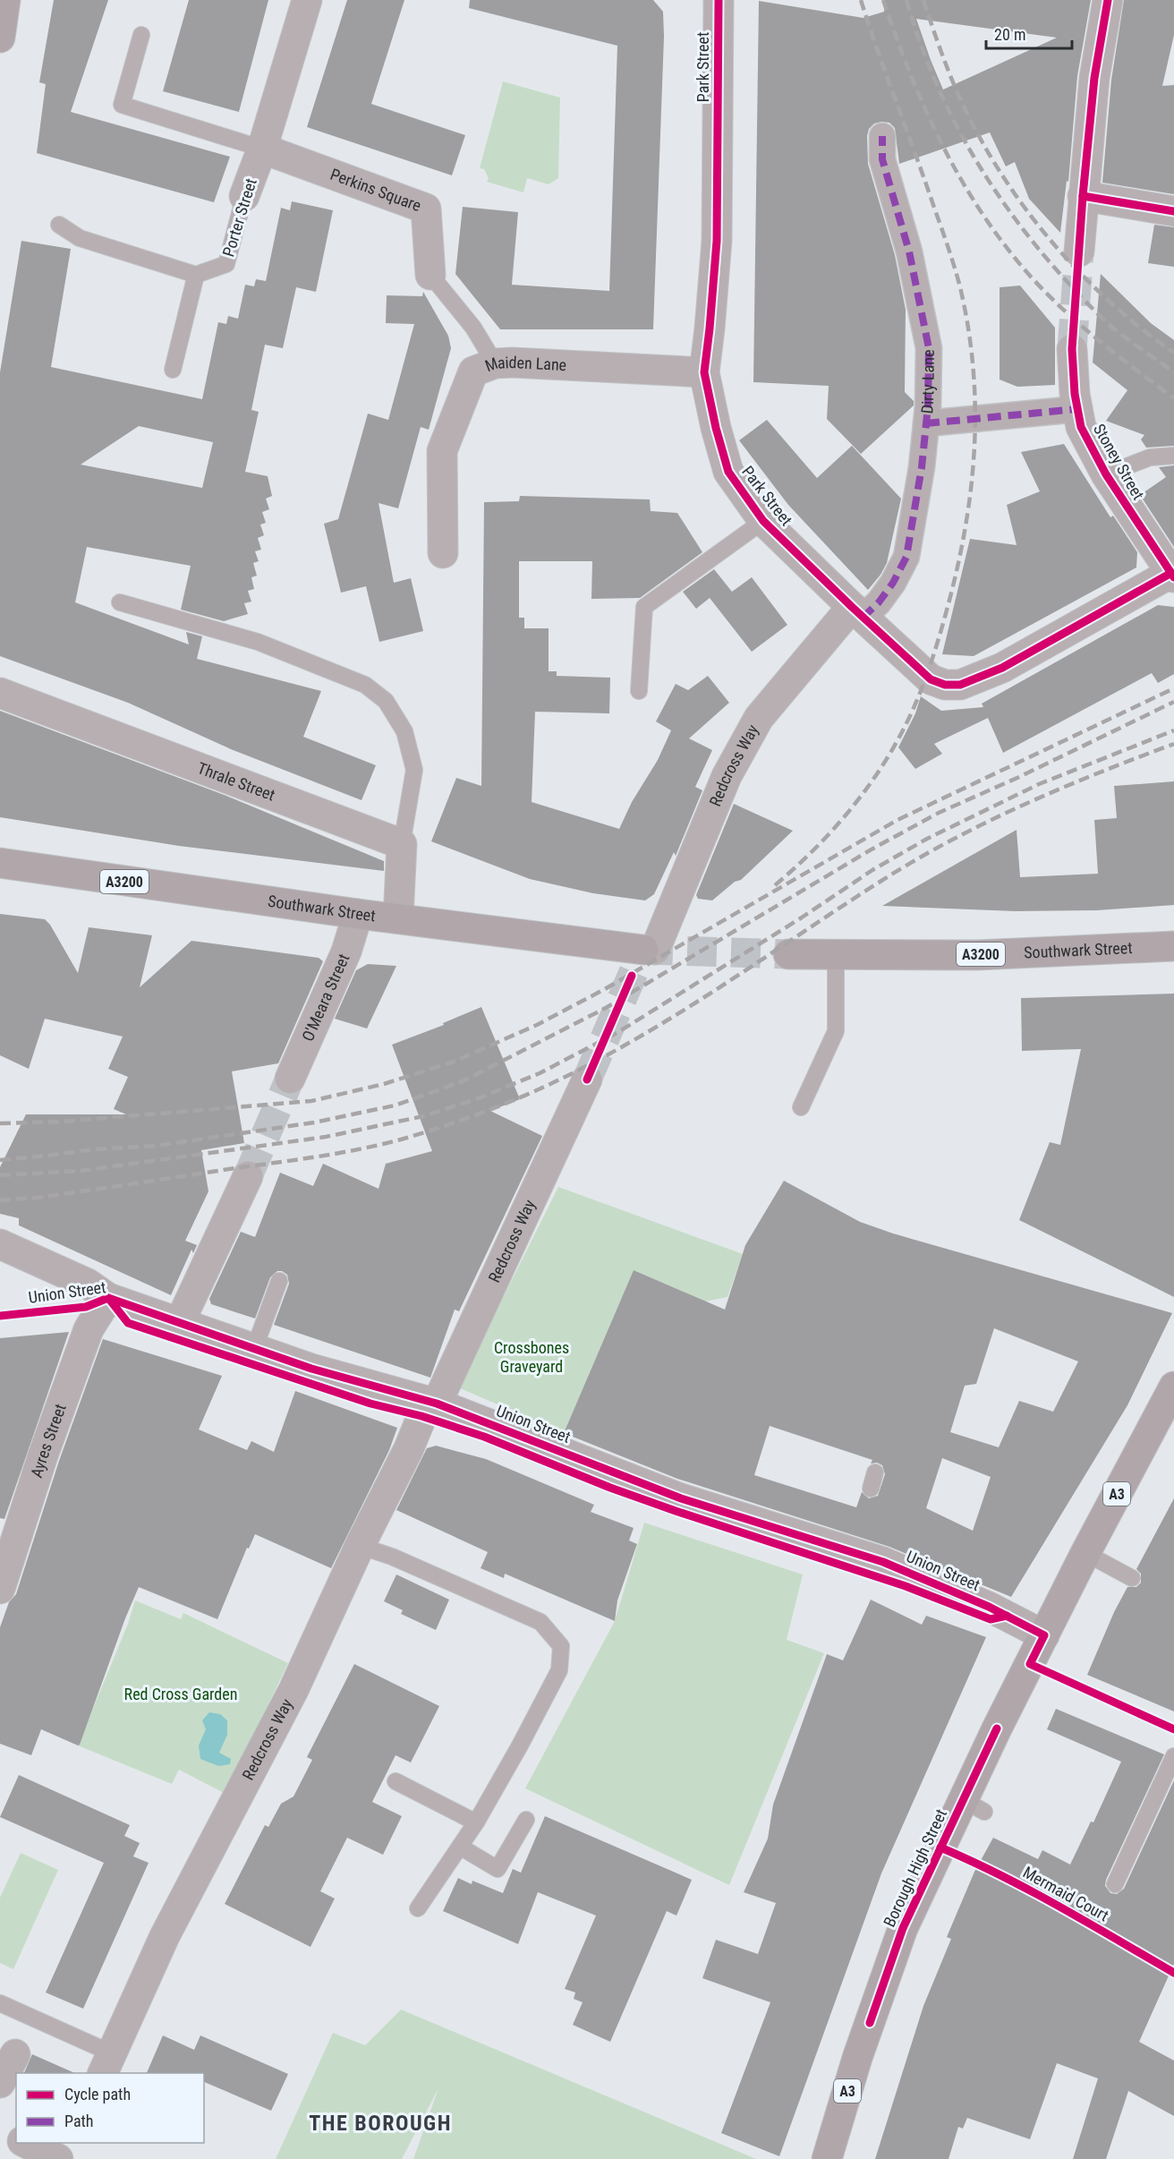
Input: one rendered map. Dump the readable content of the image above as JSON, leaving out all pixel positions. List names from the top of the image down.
{
  "streets": {
    "main road": [
      "A3200",
      "Southwark Street",
      "A3",
      "Borough High Street"
    ],
    "street": [
      "Park Street",
      "Perkins Square",
      "Porter Street",
      "Maiden Lane",
      "Dirty Lane",
      "Stoney Street",
      "Redcross Way",
      "Thrale Street",
      "O'Meara Street",
      "Union Street",
      "Ayres Street"
    ],
    "cycle path": ["Mermaid Court"]
  },
  "crossings": [
    ["Park Street", "Maiden Lane"],
    ["Park Street", "Dirty Lane"],
    ["Park Street", "Stoney Street"],
    ["Park Street", "Redcross Way"],
    ["Perkins Square", "Porter Street"],
    ["Dirty Lane", "Redcross Way"],
    ["Redcross Way", "Southwark Street"],
    ["Redcross Way", "Union Street"],
    ["Southwark Street", "O'Meara Street"],
    ["Union Street", "Ayres Street"],
    ["Union Street", "Borough High Street"]
  ],
  "districts": ["THE BOROUGH"],
  "parks": ["Crossbones Graveyard", "Red Cross Garden"],
  "legend": ["Cycle path", "Path"],
  "scale_bar": "20 m"
}
